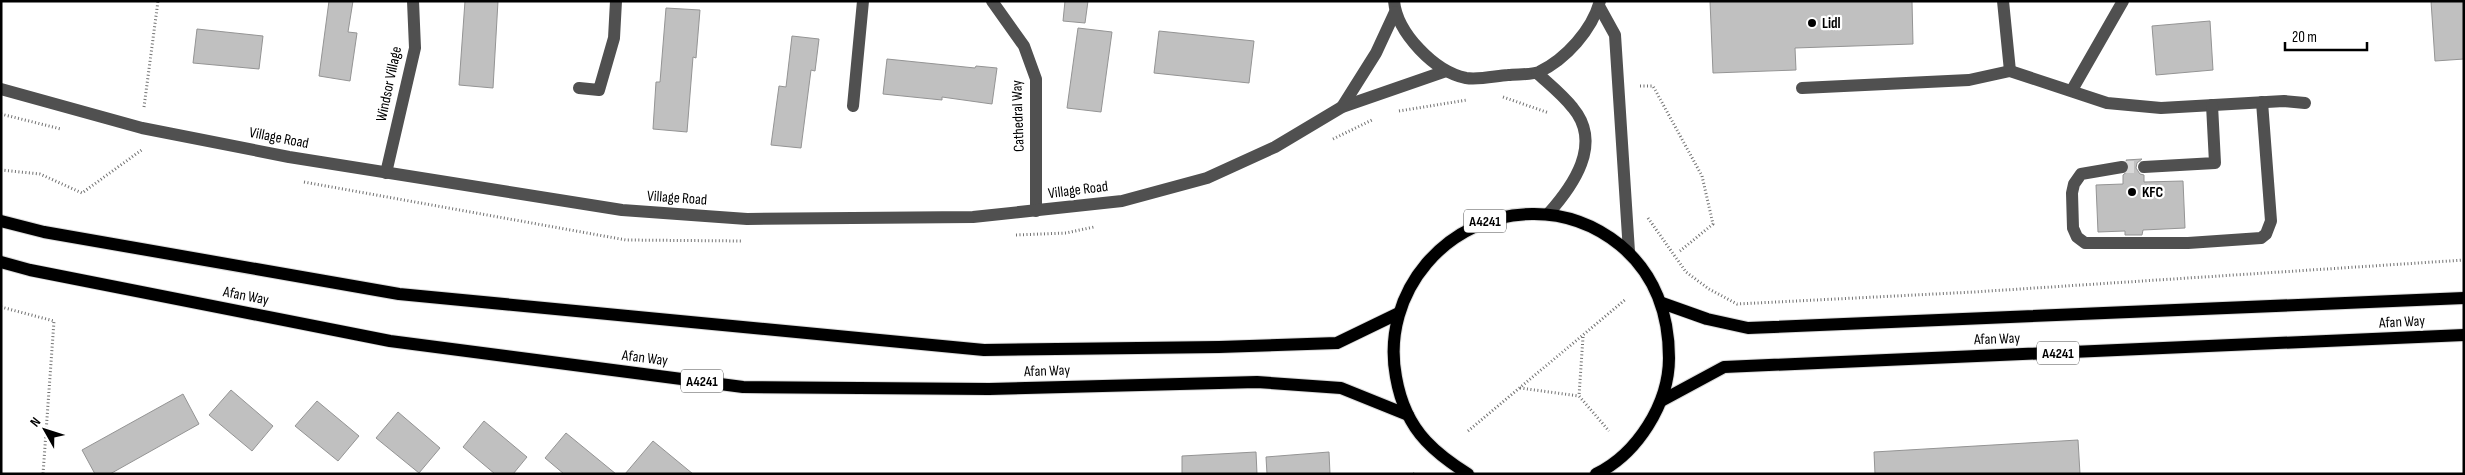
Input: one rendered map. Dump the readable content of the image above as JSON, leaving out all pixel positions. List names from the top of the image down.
{
  "streets": {
    "main road": ["A4241", "Afan Way"],
    "street": ["Windsor Village", "Cathedral Way", "Village Road"]
  },
  "crossings": [
    ["Windsor Village", "Village Road"],
    ["Cathedral Way", "Village Road"],
    ["A4241", "Afan Way"]
  ],
  "places": ["Lidl", "KFC"],
  "scale_bar": "20 m",
  "north": "top left"
}
